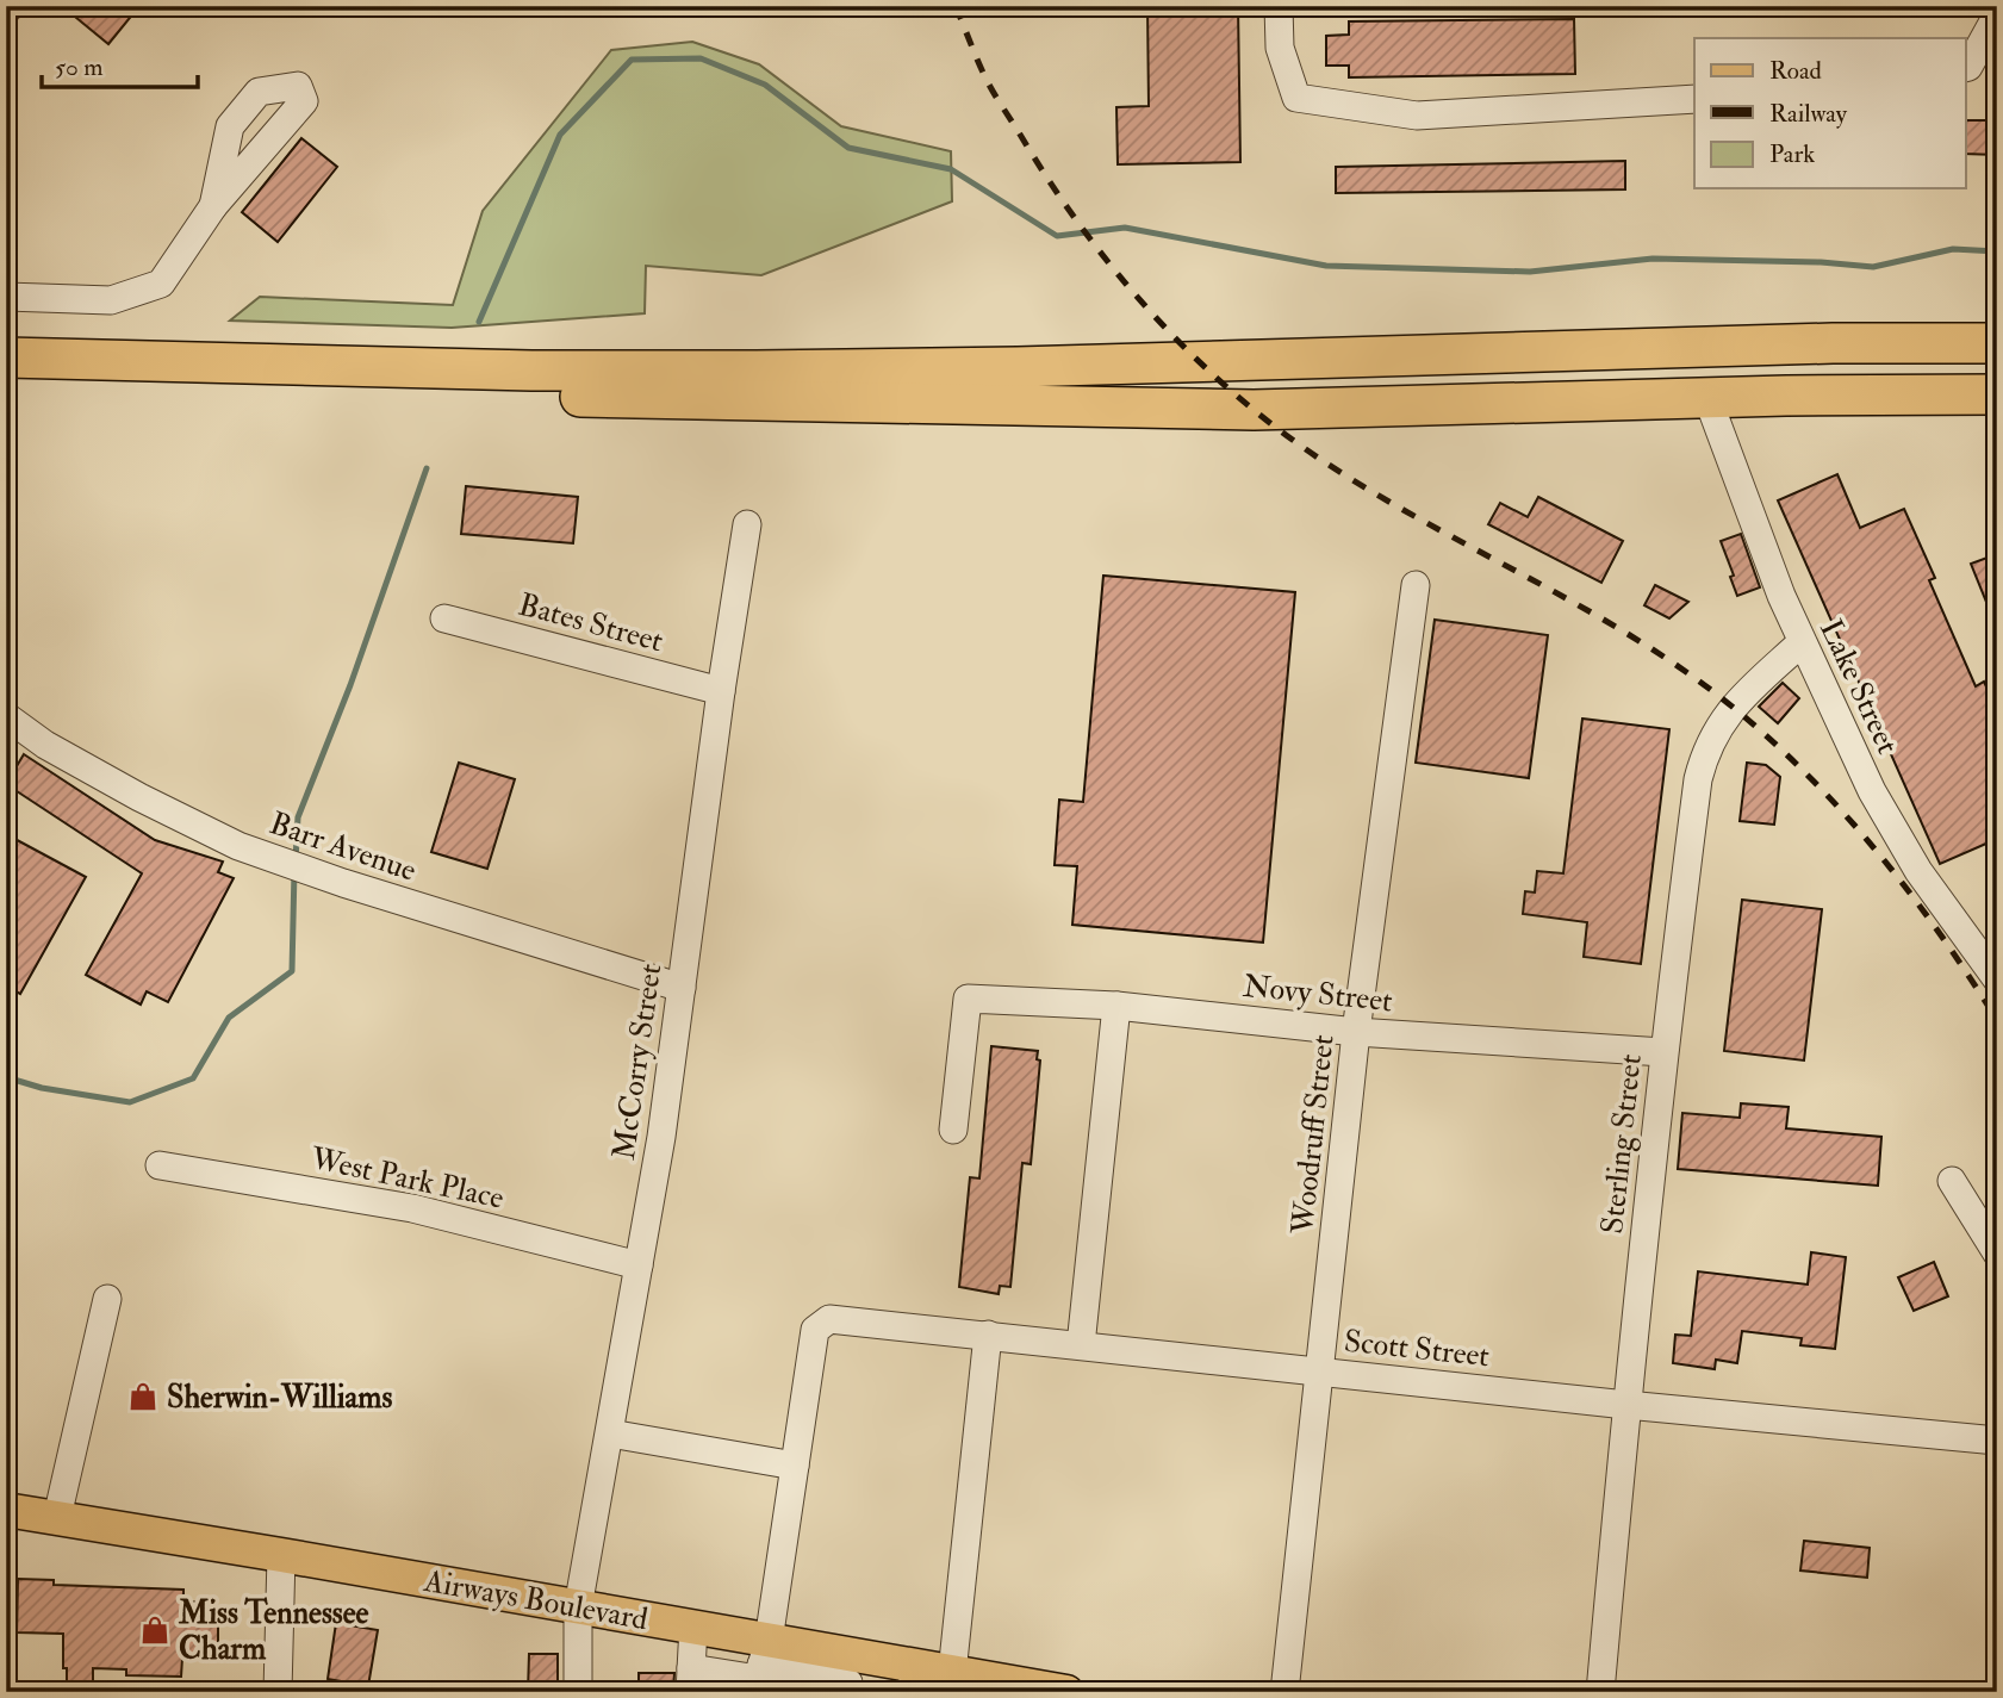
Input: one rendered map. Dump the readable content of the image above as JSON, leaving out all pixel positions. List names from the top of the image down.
{
  "streets": {
    "main road": ["Airways Boulevard"],
    "street": [
      "Bates Street",
      "Lake Street",
      "Barr Avenue",
      "Novy Street",
      "McCorry Street",
      "Woodruff Street",
      "Sterling Street",
      "West Park Place",
      "Scott Street"
    ]
  },
  "crossings": [
    ["Bates Street", "McCorry Street"],
    ["Lake Street", "Sterling Street"],
    ["Barr Avenue", "McCorry Street"],
    ["Novy Street", "Woodruff Street"],
    ["Novy Street", "Sterling Street"],
    ["McCorry Street", "West Park Place"],
    ["McCorry Street", "Airways Boulevard"],
    ["Woodruff Street", "Scott Street"],
    ["Sterling Street", "Scott Street"]
  ],
  "places": {
    "shop": ["Sherwin-Williams", "Miss Tennessee Charm"]
  },
  "legend": ["Road", "Railway", "Park"],
  "scale_bar": "50 m"
}
